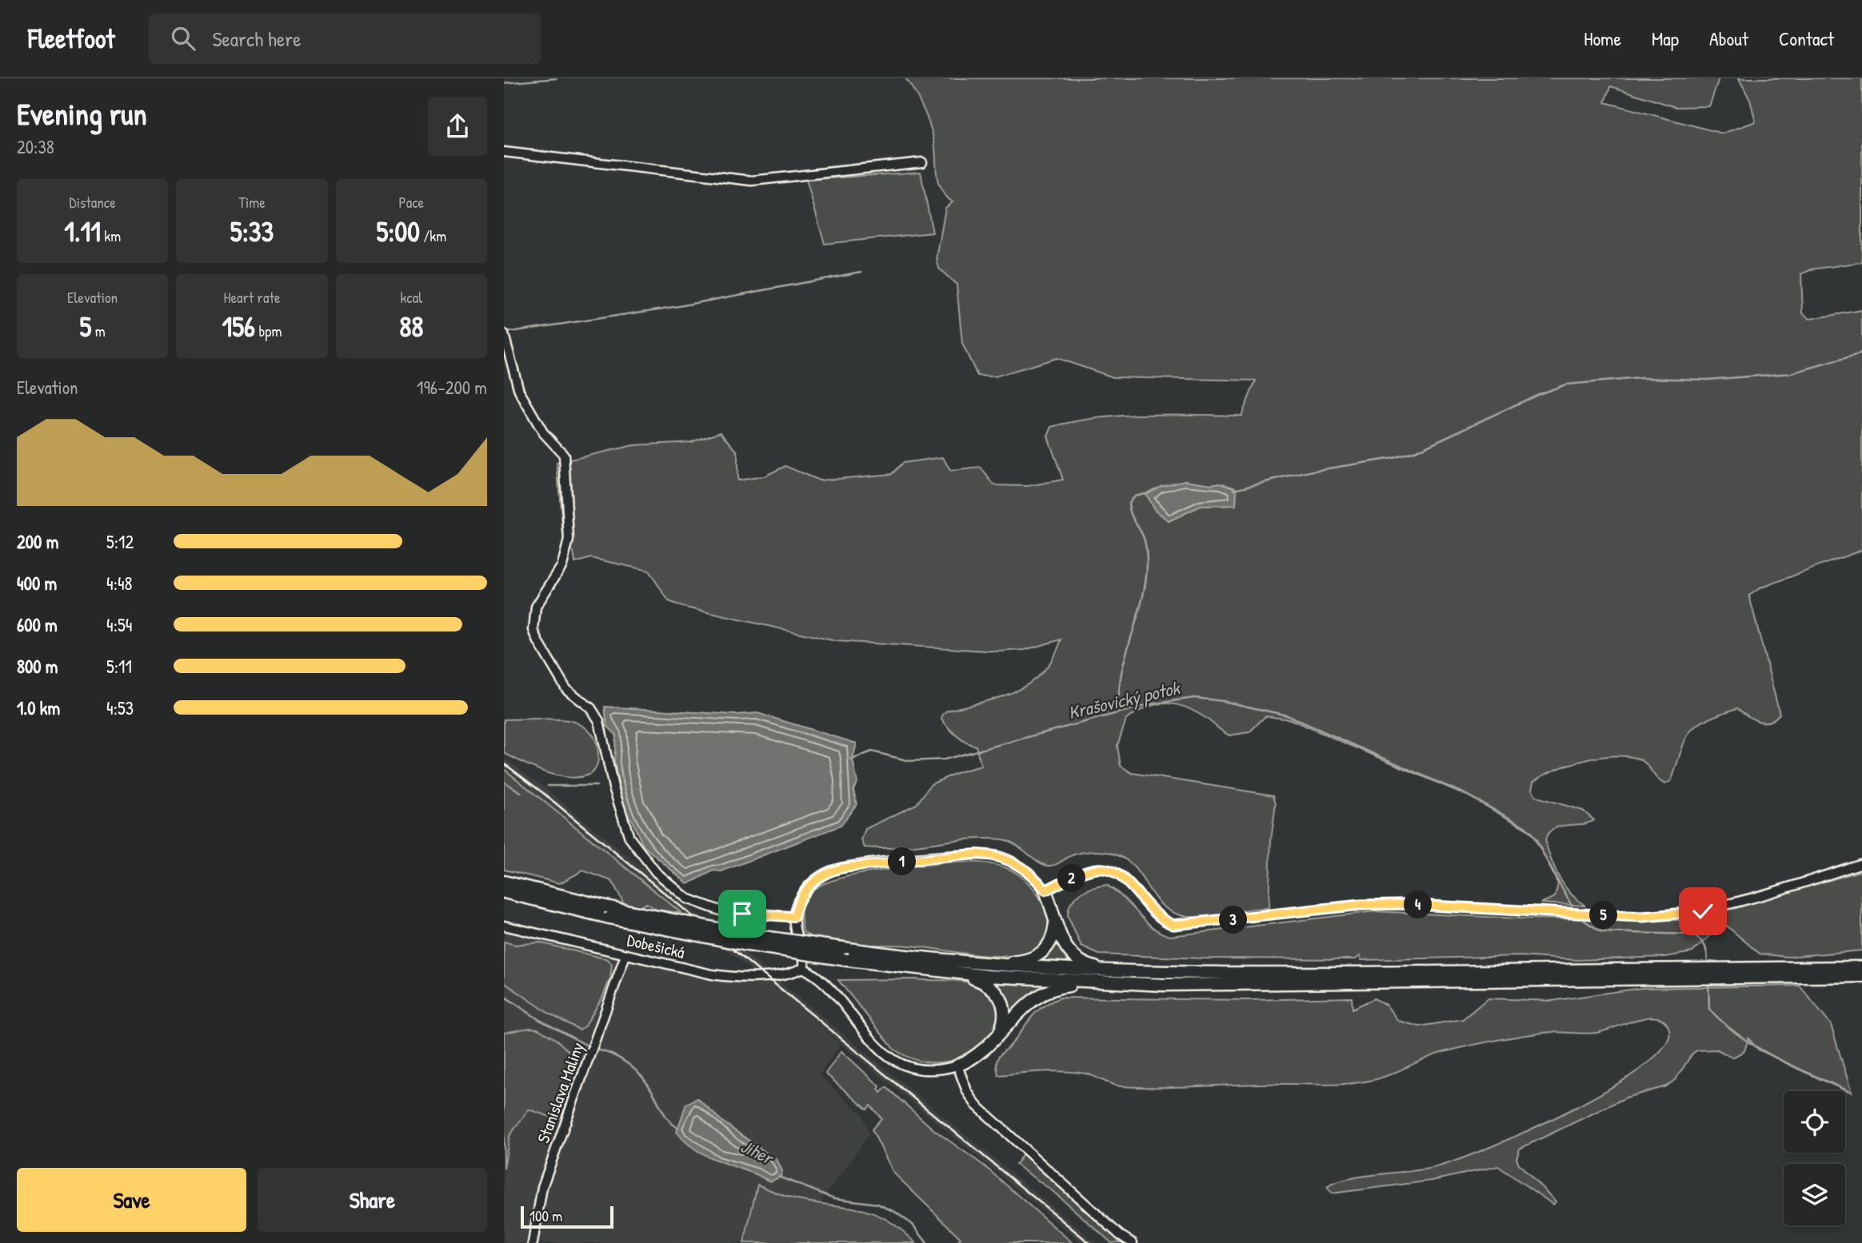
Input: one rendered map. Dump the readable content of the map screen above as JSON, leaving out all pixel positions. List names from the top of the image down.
{
  "streets": {
    "street": ["Dobešická", "Stanislava Maliny"]
  },
  "crossings": [
    ["Dobešická", "Stanislava Maliny"]
  ],
  "water": ["Krašovický potok", "Jiher"],
  "scale_bar": "100 m",
  "page": {
    "header": "Fleetfoot",
    "search": "Search here",
    "nav": [
      "Home",
      "Map",
      "About",
      "Contact"
    ],
    "heading": ["Evening run", "20:38"],
    "stats": [
      ["Distance", "1.11 km"],
      ["Time", "5:33"],
      ["Pace", "5:00 /km"],
      ["Elevation", "5 m"],
      ["Heart rate", "156 bpm"],
      ["kcal", "88"]
    ],
    "chart": ["Elevation", "196–200 m"],
    "list": [
      {
        "name": "200 m",
        "note": "5:12"
      },
      {
        "name": "400 m",
        "note": "4:48"
      },
      {
        "name": "600 m",
        "note": "4:54"
      },
      {
        "name": "800 m",
        "note": "5:11"
      },
      {
        "name": "1.0 km",
        "note": "4:53"
      }
    ],
    "pins": [
      "1",
      "2",
      "4",
      "5",
      "3"
    ],
    "buttons": ["Save", "Share"],
    "scale": "100 m"
  }
}
